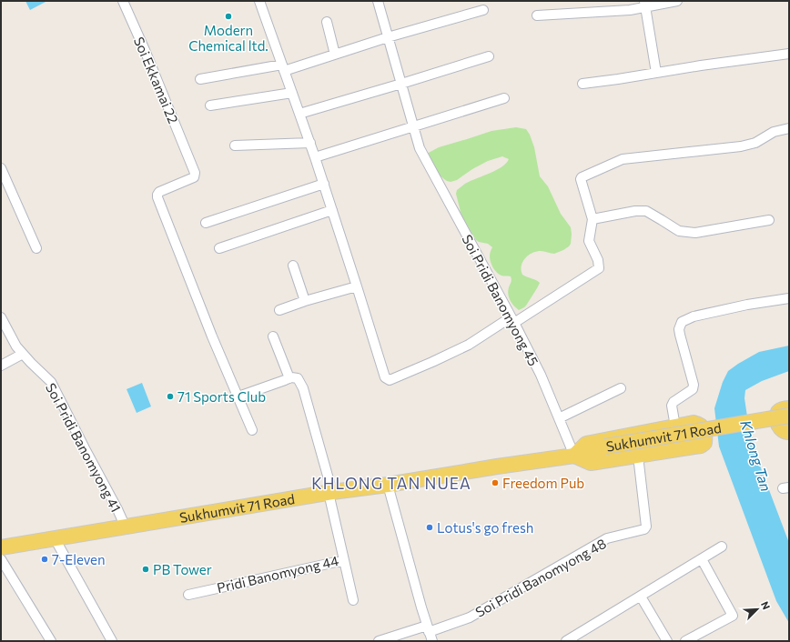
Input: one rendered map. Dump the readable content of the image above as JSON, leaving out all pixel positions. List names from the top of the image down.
{
  "streets": {
    "main road": ["Sukhumvit 71 Road"],
    "street": [
      "Soi Ekkamai 22",
      "Soi Pridi Banomyong 45",
      "Soi Pridi Banomyong 41",
      "Pridi Banomyong 44",
      "Soi Pridi Banomyong 48"
    ]
  },
  "crossings": [
    ["Soi Pridi Banomyong 45", "Sukhumvit 71 Road"],
    ["Sukhumvit 71 Road", "Soi Pridi Banomyong 41"],
    ["Sukhumvit 71 Road", "Pridi Banomyong 44"]
  ],
  "districts": ["KHLONG TAN NUEA"],
  "water": ["Khlong Tan"],
  "places": [
    "Modern Chemical ltd.",
    "71 Sports Club",
    "Freedom Pub",
    "Lotus's go fresh",
    "7-Eleven",
    "PB Tower"
  ],
  "north": "top right"
}
